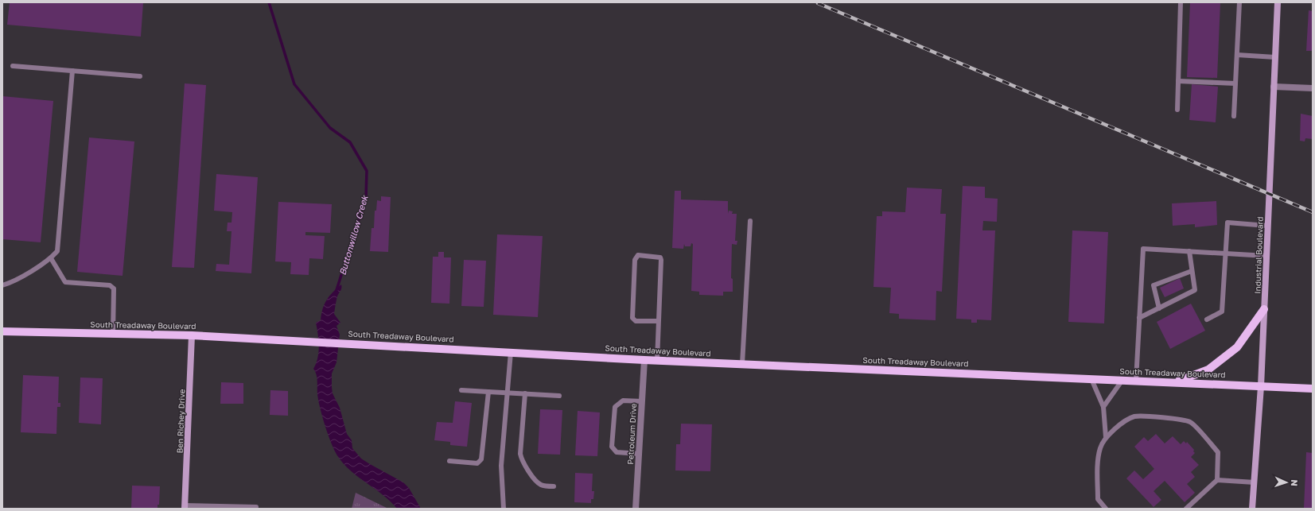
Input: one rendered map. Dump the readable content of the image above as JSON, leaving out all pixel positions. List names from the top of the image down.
{
  "streets": {
    "main road": ["Industrial Boulevard", "South Treadaway Boulevard", "Ben Richey Drive"],
    "street": ["Petroleum Drive"]
  },
  "crossings": [
    ["Industrial Boulevard", "South Treadaway Boulevard"],
    ["South Treadaway Boulevard", "Ben Richey Drive"],
    ["South Treadaway Boulevard", "Petroleum Drive"]
  ],
  "water": ["Buttonwillow Creek"],
  "north": "right"
}
